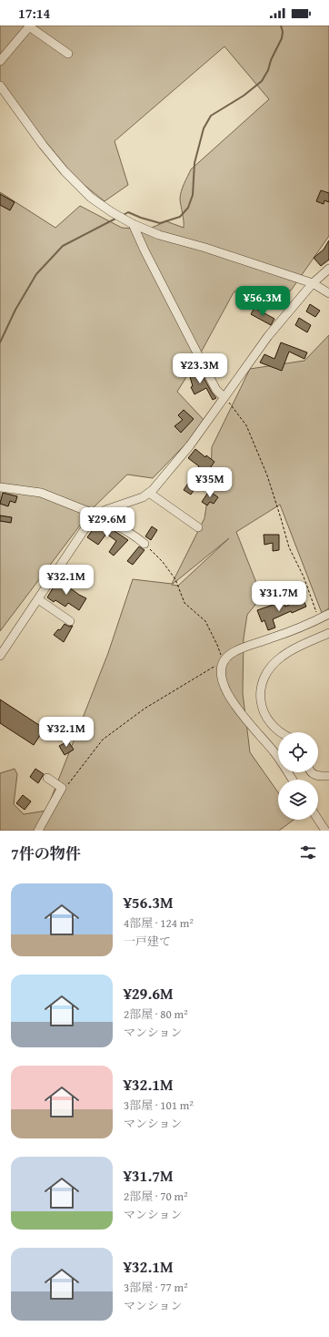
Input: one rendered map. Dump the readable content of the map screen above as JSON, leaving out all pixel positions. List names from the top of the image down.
{
  "page": {
    "status": "17:14",
    "price": [
      "¥56.3M",
      "¥23.3M",
      "¥35M",
      "¥29.6M",
      "¥32.1M",
      "¥31.7M",
      "¥32.1M"
    ],
    "heading": "7件の物件",
    "list": [
      {
        "name": "¥56.3M",
        "note": "4部屋 · 124 m² · 一戸建て"
      },
      {
        "name": "¥29.6M",
        "note": "2部屋 · 80 m² · マンション"
      },
      {
        "name": "¥32.1M",
        "note": "3部屋 · 101 m² · マンション"
      },
      {
        "name": "¥31.7M",
        "note": "2部屋 · 70 m² · マンション"
      },
      {
        "name": "¥32.1M",
        "note": "3部屋 · 77 m² · マンション"
      }
    ]
  }
}
